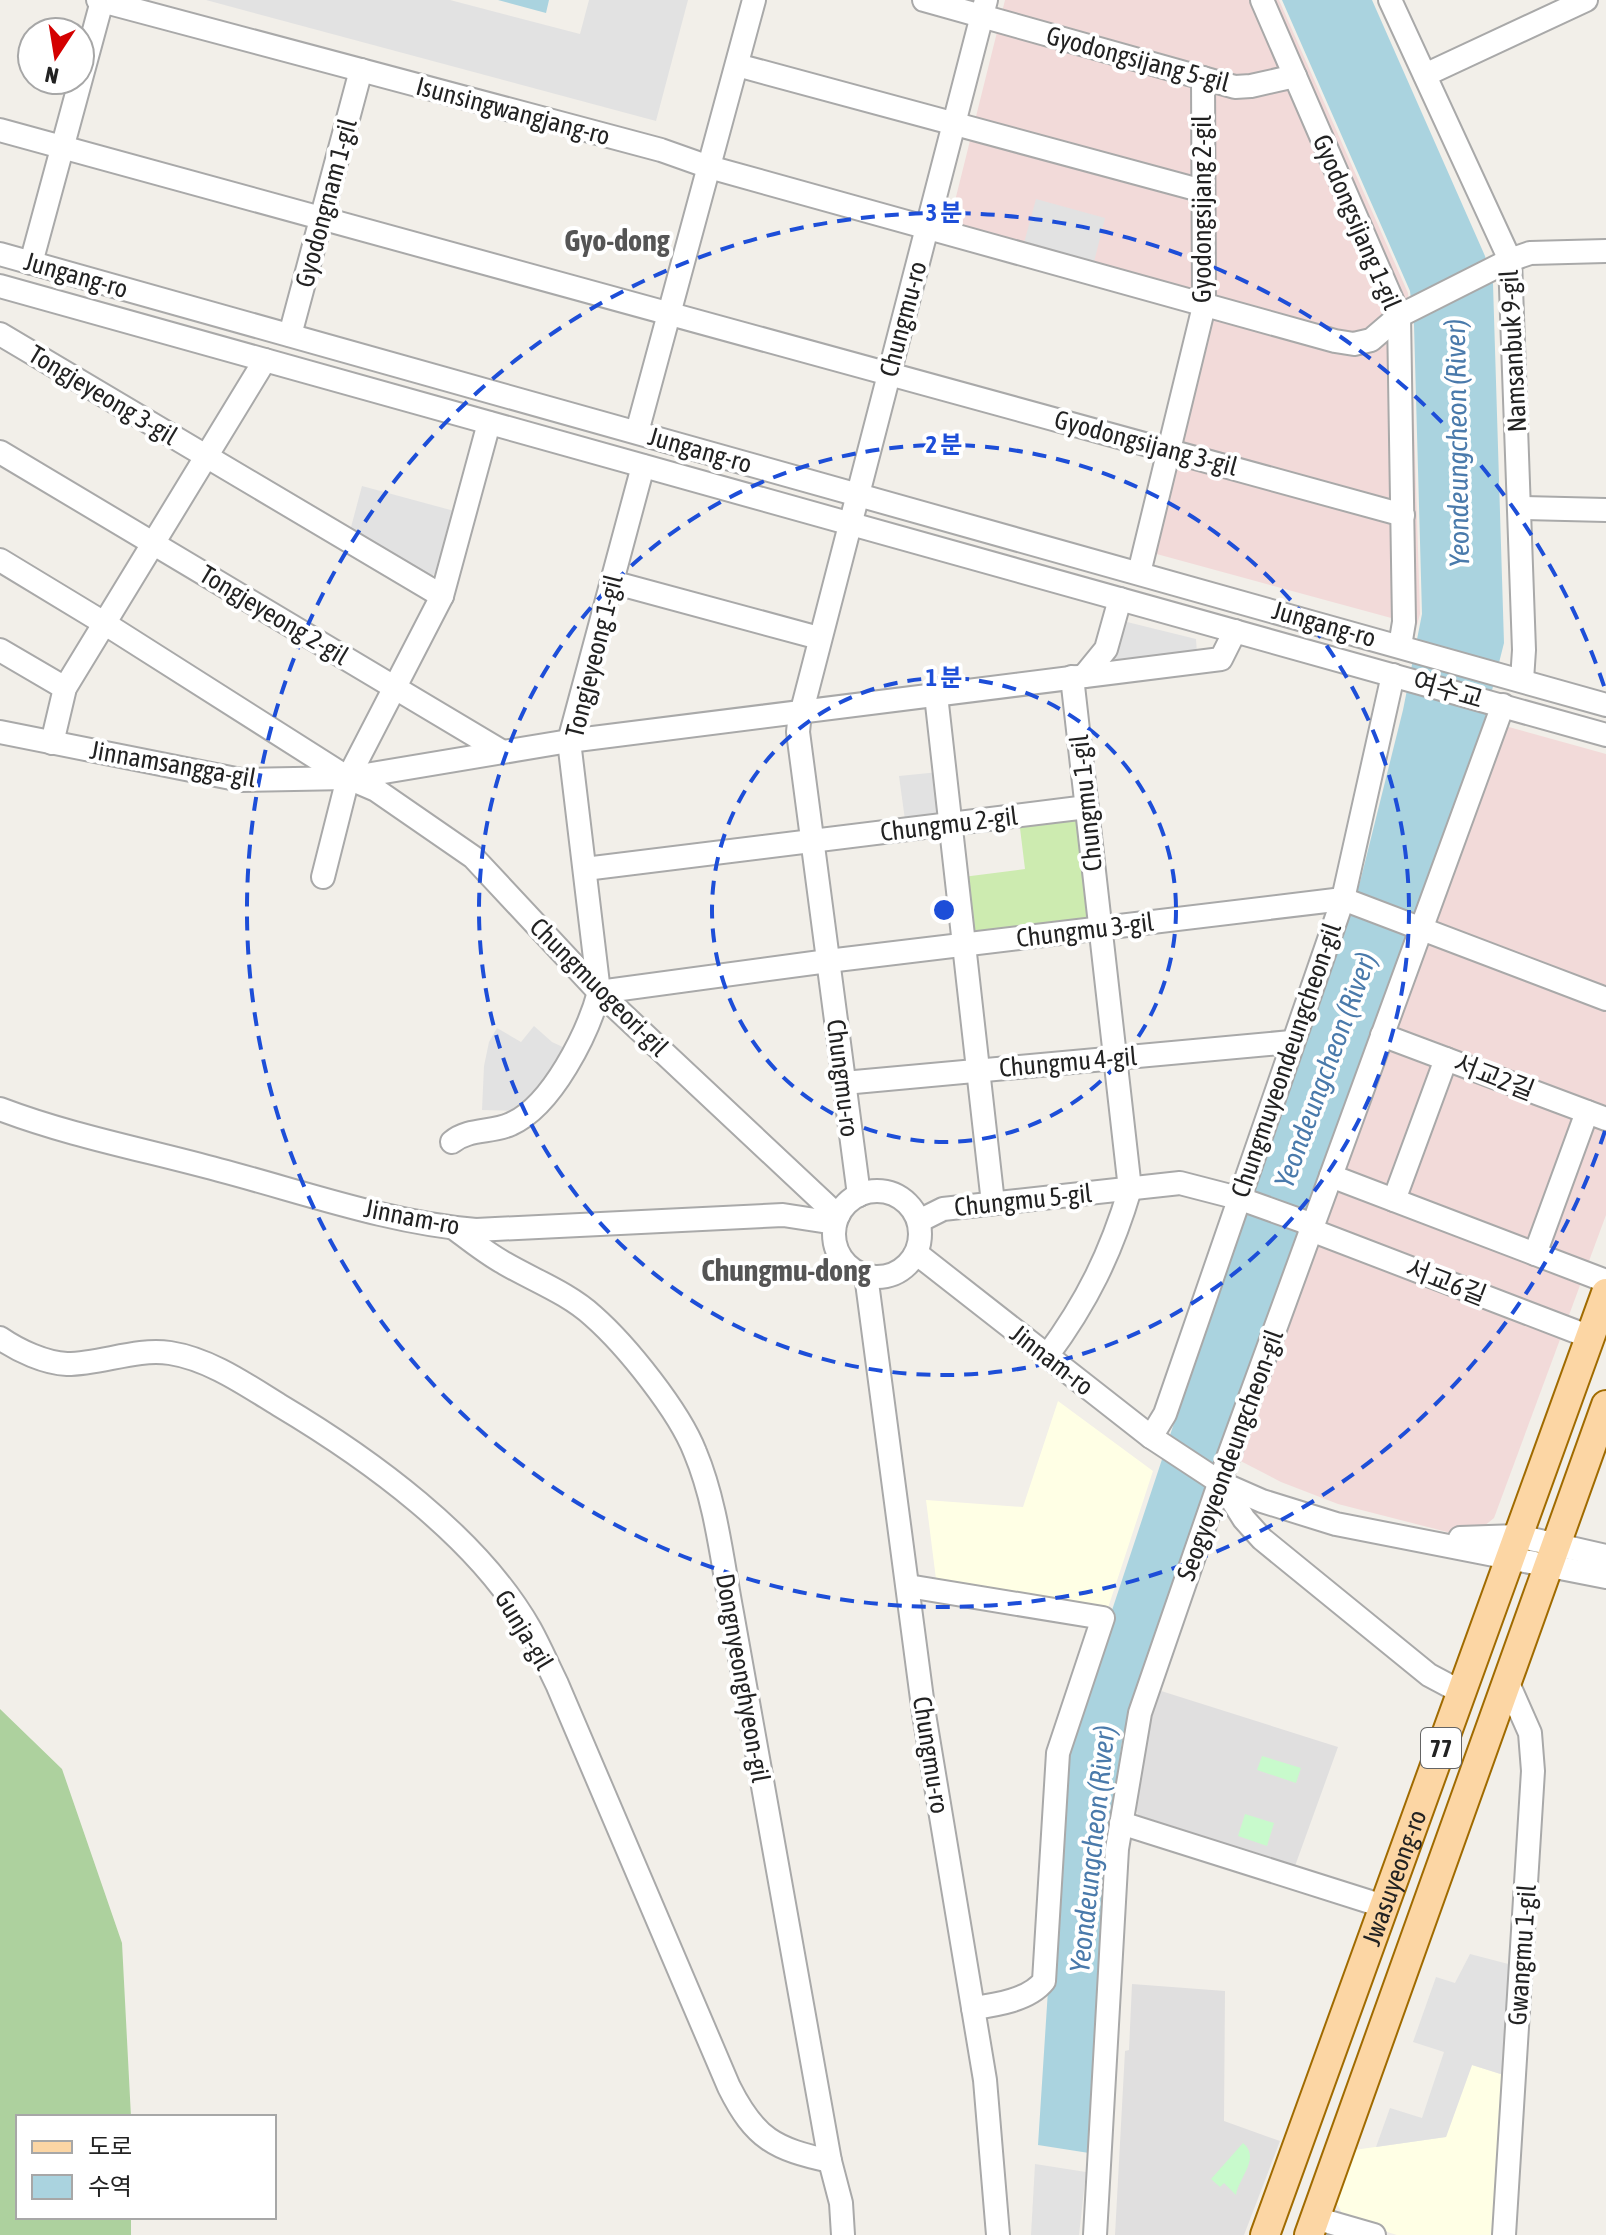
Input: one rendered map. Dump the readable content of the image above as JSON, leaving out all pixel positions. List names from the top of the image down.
{
  "streets": {
    "main road": ["77", "Jwasuyeong-ro"],
    "street": [
      "Gyodongsijang 5-gil",
      "Isunsingwangjang-ro",
      "Gyodongnam 1-gil",
      "Gyodongsijang 2-gil",
      "Gyodongsijang 1-gil",
      "Jungang-ro",
      "Chungmu-ro",
      "Namsanbuk 9-gil",
      "Tongjeyeong 3-gil",
      "Gyodongsijang 3-gil",
      "Tongjeyeong 2-gil",
      "Tongjeyeong 1-gil",
      "여수교",
      "Jinnamsangga-gil",
      "Chungmu 1-gil",
      "Chungmu 2-gil",
      "Chungmu 3-gil",
      "Chungmuogeori-gil",
      "Chungmuyeondeungcheon-gil",
      "Chungmu 4-gil",
      "서교2길",
      "Chungmu 5-gil",
      "Jinnam-ro",
      "서교6길",
      "Seogyoyeondeungcheon-gil",
      "Gunja-gil",
      "Dongnyeonghyeon-gil",
      "Gwangmu 1-gil"
    ]
  },
  "crossings": [
    ["Gyodongsijang 5-gil", "Gyodongsijang 2-gil"],
    ["Gyodongsijang 5-gil", "Gyodongsijang 1-gil"],
    ["Gyodongsijang 5-gil", "Chungmu-ro"],
    ["Isunsingwangjang-ro", "Gyodongnam 1-gil"],
    ["Isunsingwangjang-ro", "Gyodongsijang 2-gil"],
    ["Isunsingwangjang-ro", "Gyodongsijang 1-gil"],
    ["Isunsingwangjang-ro", "Chungmu-ro"],
    ["Isunsingwangjang-ro", "Namsanbuk 9-gil"],
    ["Gyodongnam 1-gil", "Jungang-ro"],
    ["Gyodongnam 1-gil", "Gyodongsijang 3-gil"],
    ["Gyodongsijang 2-gil", "Jungang-ro"],
    ["Gyodongsijang 2-gil", "Gyodongsijang 3-gil"],
    ["Gyodongsijang 1-gil", "Jungang-ro"],
    ["Gyodongsijang 1-gil", "Gyodongsijang 3-gil"],
    ["Gyodongsijang 1-gil", "여수교"],
    ["Jungang-ro", "Chungmu-ro"],
    ["Jungang-ro", "여수교"],
    ["Chungmu-ro", "Gyodongsijang 3-gil"],
    ["Chungmu-ro", "여수교"],
    ["Chungmu-ro", "Jinnamsangga-gil"],
    ["Chungmu-ro", "Chungmu 2-gil"],
    ["Chungmu-ro", "Chungmu 3-gil"],
    ["Chungmu-ro", "Chungmuogeori-gil"],
    ["Chungmu-ro", "Chungmu 4-gil"],
    ["Chungmu-ro", "Chungmu 5-gil"],
    ["Chungmu-ro", "Jinnam-ro"],
    ["Namsanbuk 9-gil", "여수교"],
    ["Tongjeyeong 3-gil", "Tongjeyeong 2-gil"],
    ["Tongjeyeong 3-gil", "여수교"],
    ["Tongjeyeong 3-gil", "Jinnamsangga-gil"],
    ["Tongjeyeong 1-gil", "여수교"],
    ["Tongjeyeong 1-gil", "Jinnamsangga-gil"],
    ["Tongjeyeong 1-gil", "Chungmuogeori-gil"],
    ["여수교", "Chungmuyeondeungcheon-gil"],
    ["여수교", "Seogyoyeondeungcheon-gil"],
    ["Jinnamsangga-gil", "Chungmuogeori-gil"],
    ["Chungmu 1-gil", "Chungmu 2-gil"],
    ["Chungmu 1-gil", "Chungmu 3-gil"],
    ["Chungmu 1-gil", "Chungmu 4-gil"],
    ["Chungmu 1-gil", "Chungmu 5-gil"],
    ["Chungmu 3-gil", "Chungmuyeondeungcheon-gil"],
    ["Chungmuogeori-gil", "Chungmu 5-gil"],
    ["Chungmuogeori-gil", "Jinnam-ro"],
    ["Chungmuyeondeungcheon-gil", "Chungmu 4-gil"],
    ["Chungmuyeondeungcheon-gil", "Chungmu 5-gil"],
    ["Chungmuyeondeungcheon-gil", "Jinnam-ro"],
    ["Chungmu 4-gil", "Chungmu 5-gil"],
    ["서교2길", "Seogyoyeondeungcheon-gil"],
    ["Chungmu 5-gil", "Jinnam-ro"],
    ["Chungmu 5-gil", "서교6길"],
    ["Chungmu 5-gil", "Seogyoyeondeungcheon-gil"],
    ["Jinnam-ro", "Seogyoyeondeungcheon-gil"],
    ["Jinnam-ro", "Dongnyeonghyeon-gil"],
    ["서교6길", "Seogyoyeondeungcheon-gil"],
    ["서교6길", "Jwasuyeong-ro"],
    ["Gunja-gil", "Dongnyeonghyeon-gil"],
    ["Jwasuyeong-ro", "Gwangmu 1-gil"]
  ],
  "districts": ["Gyo-dong", "Chungmu-dong"],
  "water": ["Yeondeungcheon (River)"],
  "legend": ["도로", "수역"],
  "north": "bottom",
  "rings": ["3 분", "2 분", "1 분"]
}
